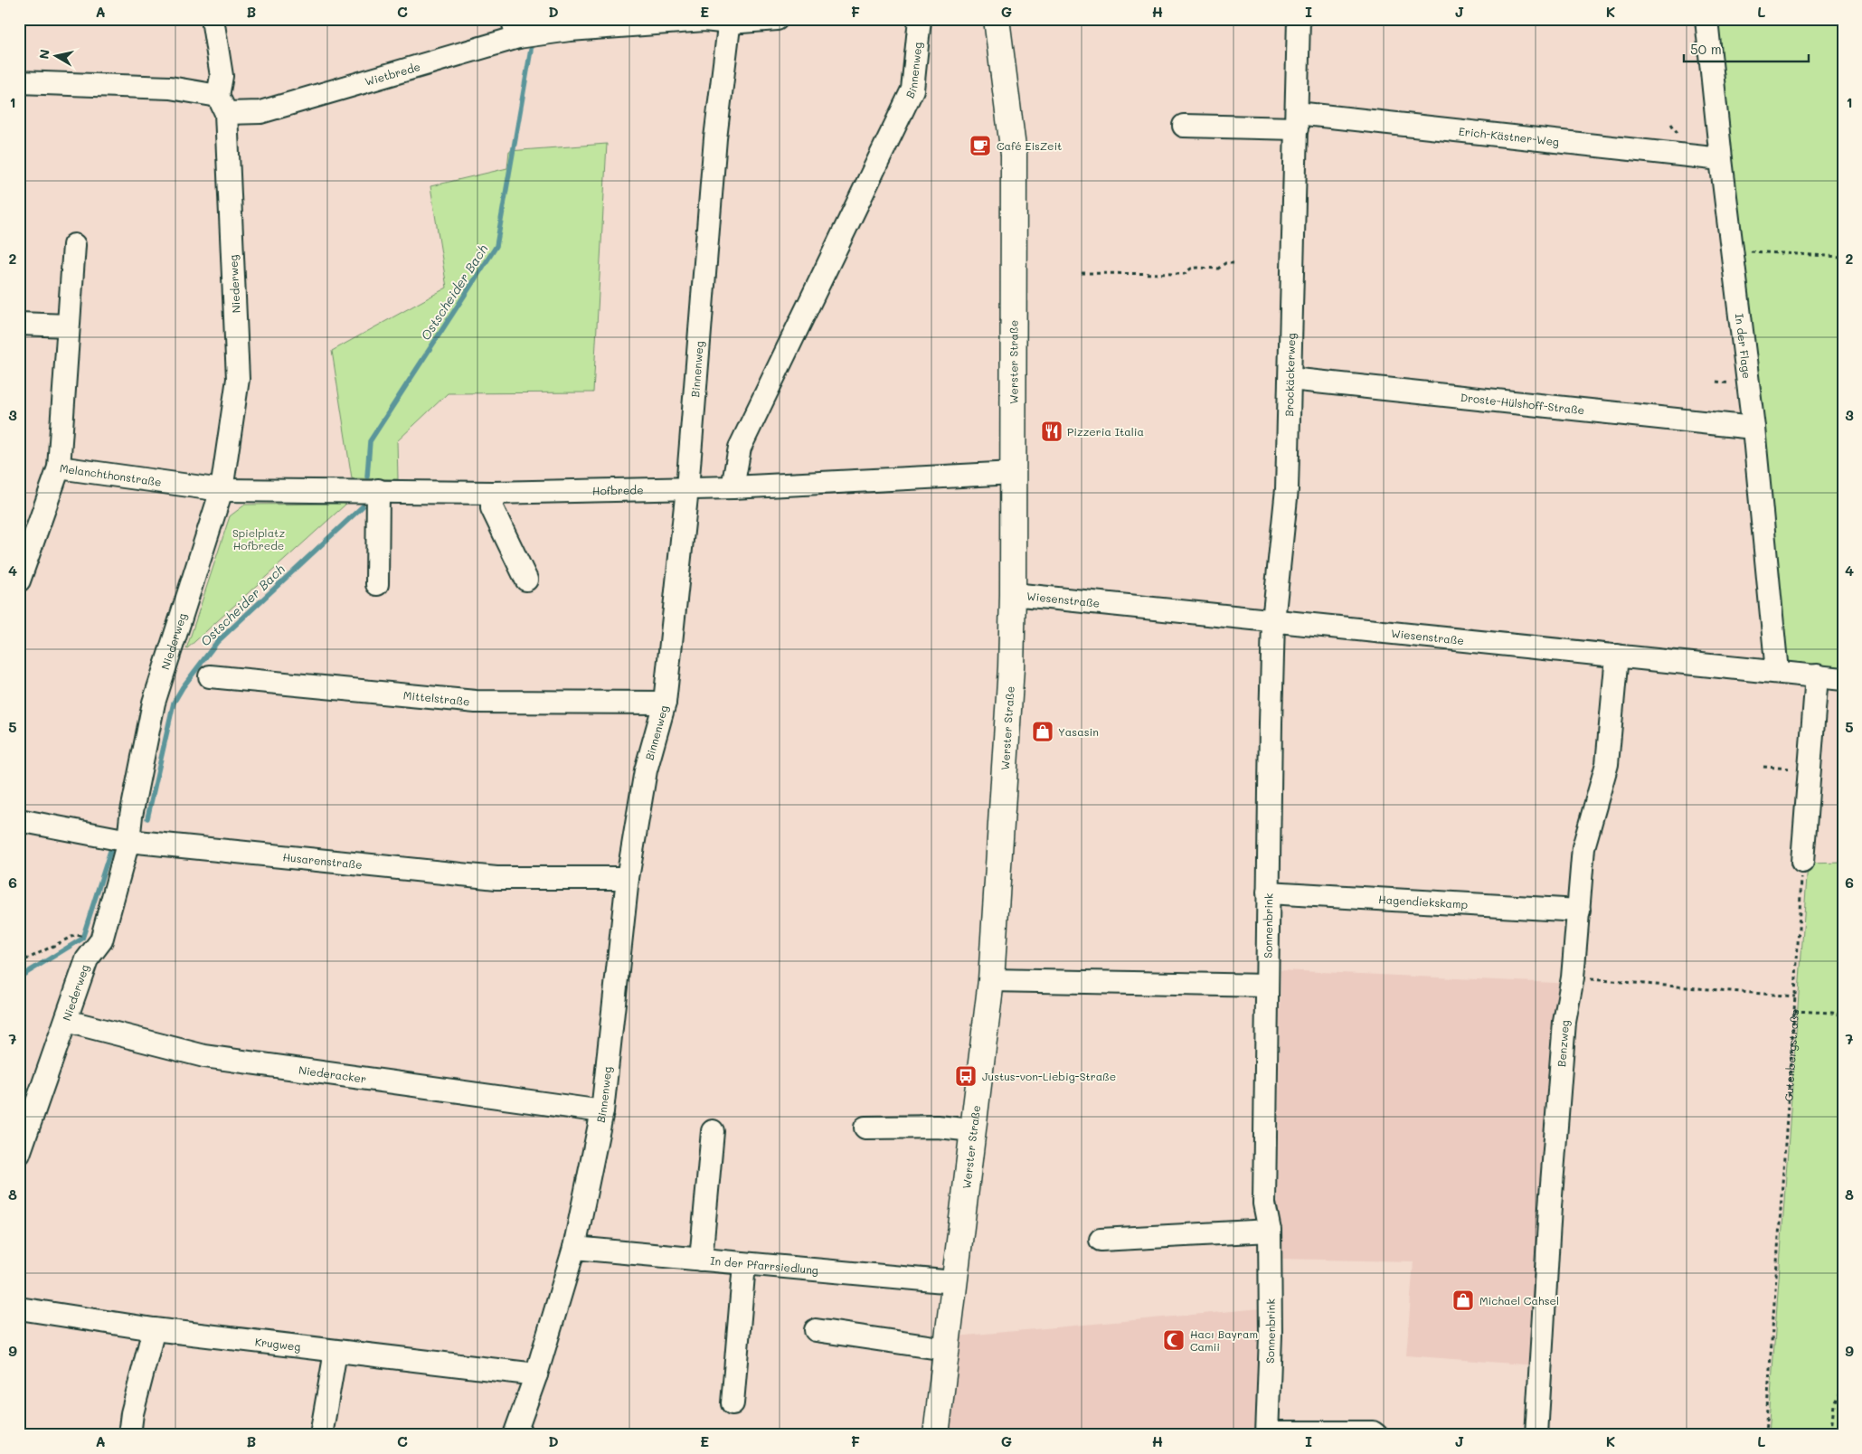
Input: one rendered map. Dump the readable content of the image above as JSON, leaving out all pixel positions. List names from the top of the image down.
{
  "streets": {
    "main road": ["Werster Straße"],
    "street": [
      "Binnenweg",
      "Wietbrede",
      "Erich-Kästner-Weg",
      "Niederweg",
      "In der Flage",
      "Brockäckerweg",
      "Droste-Hülshoff-Straße",
      "Melanchthonstraße",
      "Hofbrede",
      "Wiesenstraße",
      "Mittelstraße",
      "Husarenstraße",
      "Hagendiekskamp",
      "Sonnenbrink",
      "Benzweg",
      "Niederacker",
      "In der Pfarrsiedlung",
      "Krugweg"
    ],
    "path": ["Gutenbergstraße"]
  },
  "crossings": [
    ["Binnenweg", "Wietbrede"],
    ["Binnenweg", "Hofbrede"],
    ["Binnenweg", "Mittelstraße"],
    ["Binnenweg", "Husarenstraße"],
    ["Binnenweg", "Niederacker"],
    ["Binnenweg", "In der Pfarrsiedlung"],
    ["Binnenweg", "Krugweg"],
    ["Wietbrede", "Niederweg"],
    ["Erich-Kästner-Weg", "In der Flage"],
    ["Erich-Kästner-Weg", "Brockäckerweg"],
    ["Niederweg", "Melanchthonstraße"],
    ["Niederweg", "Hofbrede"],
    ["Niederweg", "Husarenstraße"],
    ["Niederweg", "Niederacker"],
    ["In der Flage", "Droste-Hülshoff-Straße"],
    ["In der Flage", "Wiesenstraße"],
    ["Werster Straße", "Hofbrede"],
    ["Werster Straße", "Wiesenstraße"],
    ["Werster Straße", "In der Pfarrsiedlung"],
    ["Brockäckerweg", "Droste-Hülshoff-Straße"],
    ["Brockäckerweg", "Wiesenstraße"],
    ["Brockäckerweg", "Sonnenbrink"],
    ["Melanchthonstraße", "Hofbrede"],
    ["Wiesenstraße", "Sonnenbrink"],
    ["Wiesenstraße", "Benzweg"],
    ["Hagendiekskamp", "Sonnenbrink"],
    ["Hagendiekskamp", "Benzweg"]
  ],
  "water": ["Ostscheider Bach"],
  "parks": ["Spielplatz Hofbrede"],
  "places": {
    "cafe": ["Café EisZeit"],
    "restaurant": ["Pizzeria Italia"],
    "shop": ["Yasasin", "Michael Cahsel"],
    "bus stop": ["Justus-von-Liebig-Straße"],
    "mosque": ["Hacı Bayram Camii"]
  },
  "scale_bar": "50 m",
  "north": "left",
  "grid": {
    "columns": [
      "A",
      "B",
      "C",
      "D",
      "E",
      "F",
      "G",
      "H",
      "I",
      "J",
      "K",
      "L"
    ],
    "rows": [
      "1",
      "2",
      "3",
      "4",
      "5",
      "6",
      "7",
      "8",
      "9"
    ]
  }
}
